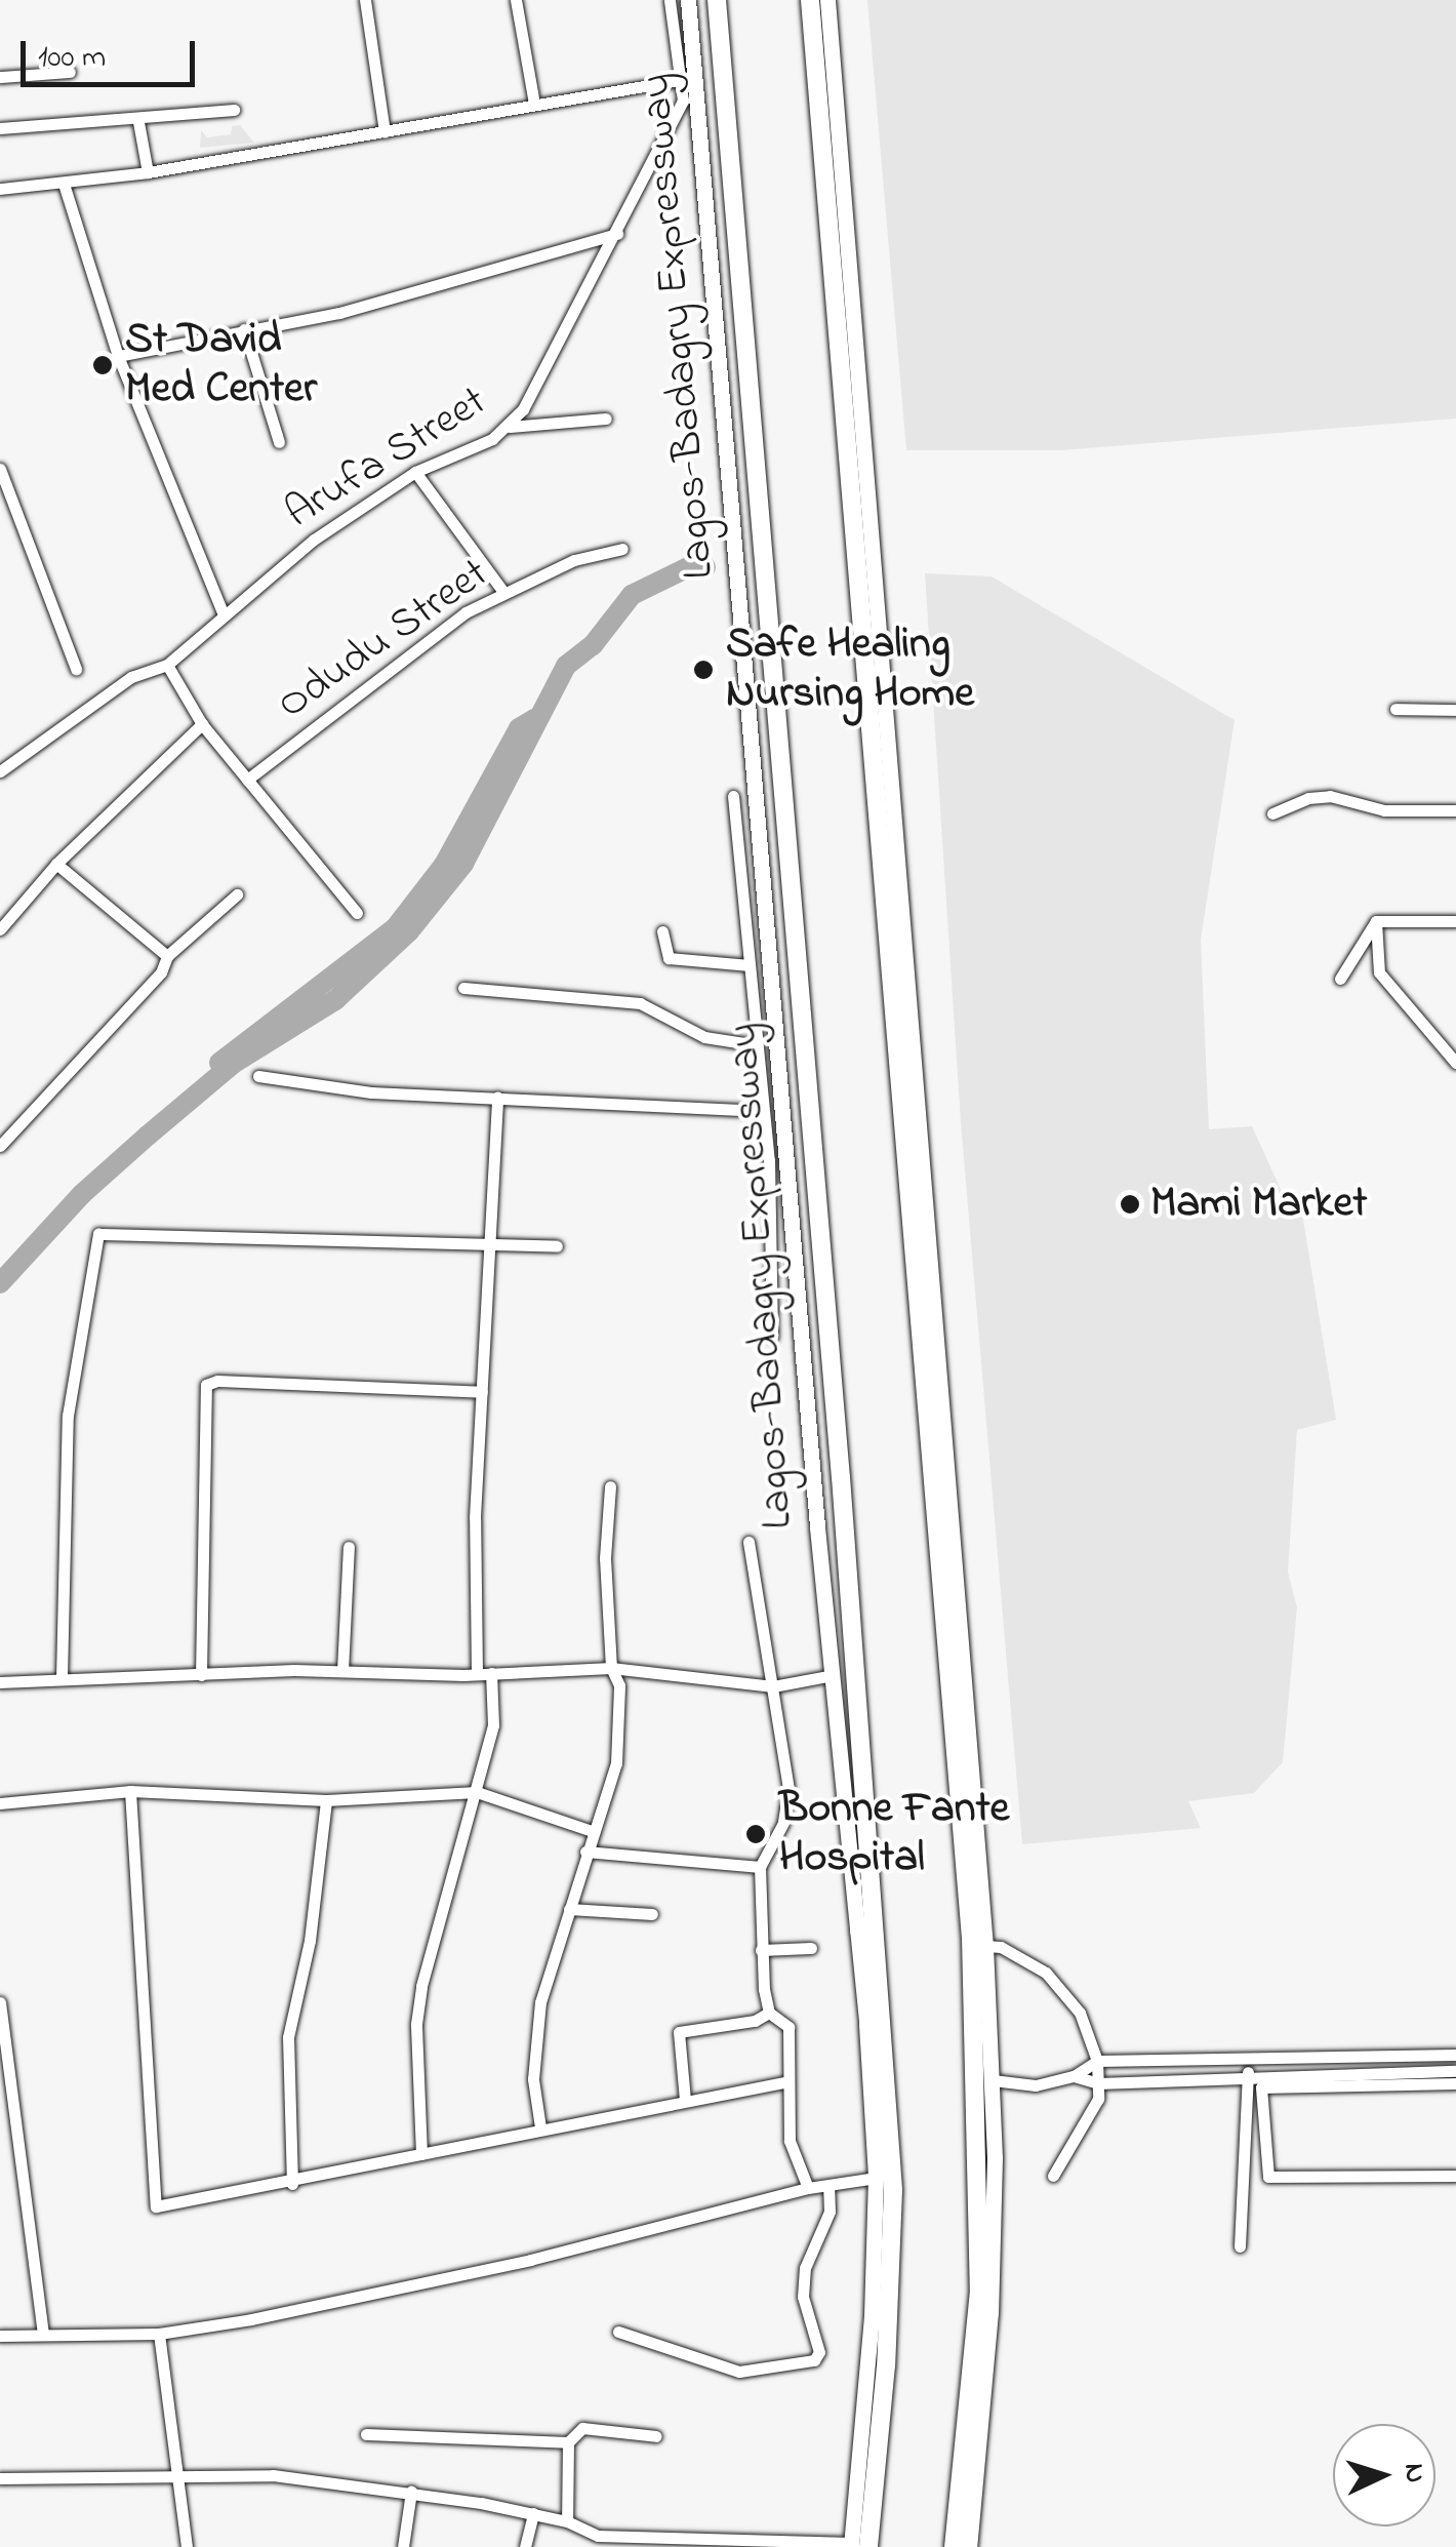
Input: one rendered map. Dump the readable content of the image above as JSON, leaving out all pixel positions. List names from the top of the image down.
{
  "streets": {
    "highway": ["Lagos-Badagry Expressway"],
    "street": ["Arufa Street", "Odudu Street"]
  },
  "crossings": [
    ["Lagos-Badagry Expressway", "Arufa Street"]
  ],
  "places": [
    "St David Med Center",
    "Safe Healing Nursing Home",
    "Mami Market",
    "Bonne Fante Hospital"
  ],
  "scale_bar": "100 m",
  "north": "right"
}
